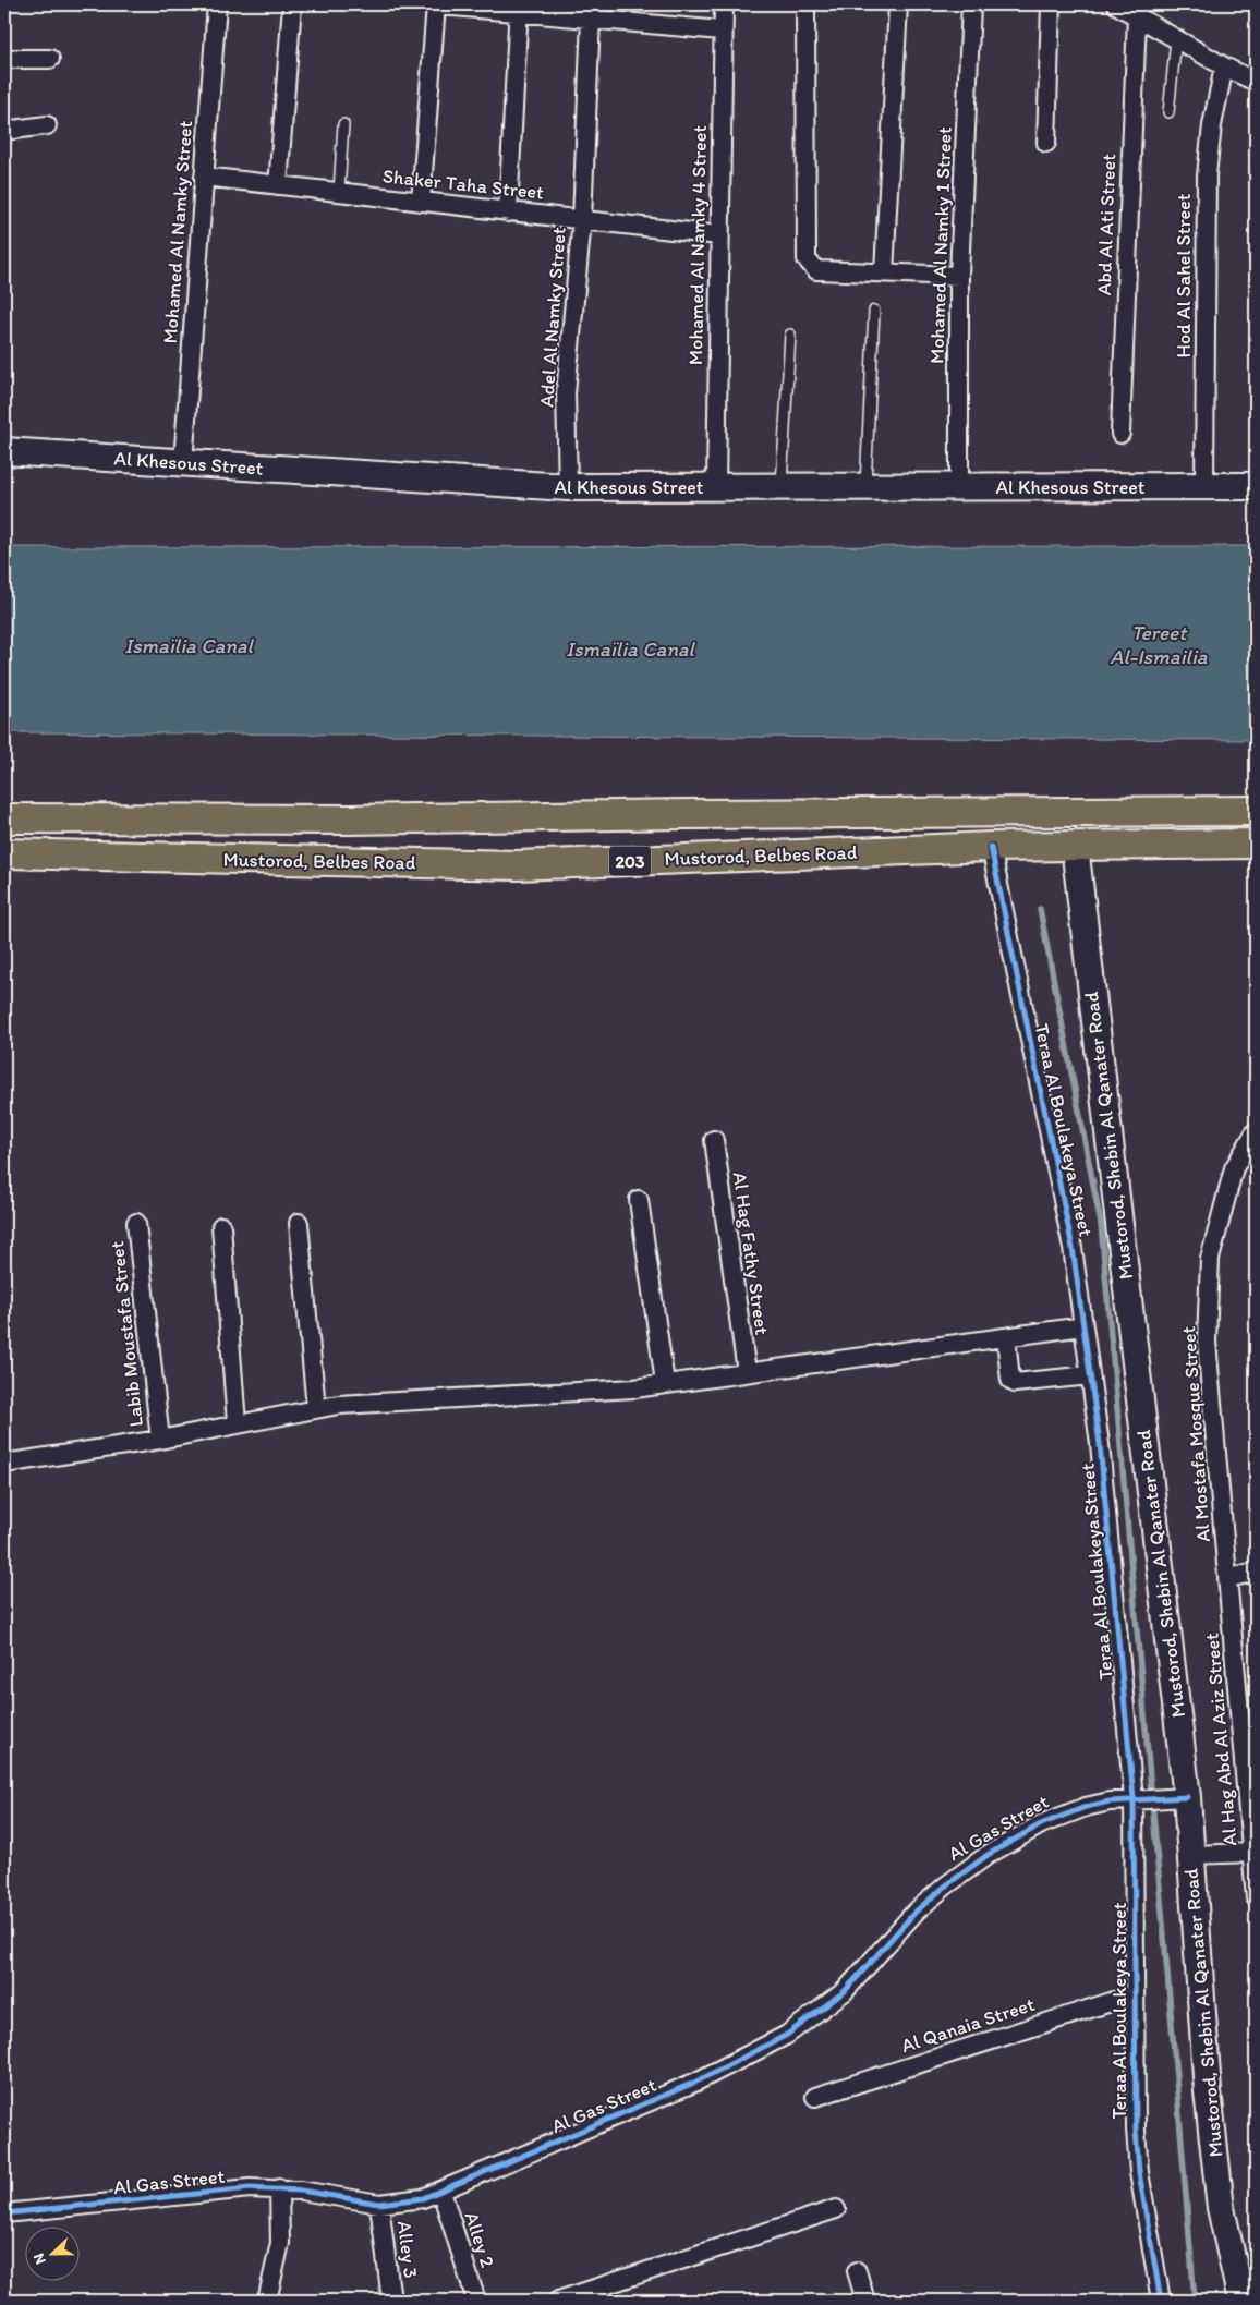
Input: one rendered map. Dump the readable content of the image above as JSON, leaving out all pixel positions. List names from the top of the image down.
{
  "streets": {
    "main road": [
      "Al Khesous Street",
      "Mustorod, Belbes Road",
      "203",
      "Mustorod, Shebin Al Qanater Road"
    ],
    "street": [
      "Shaker Taha Street",
      "Abd Al Ati Street",
      "Mohamed Al Namky Street",
      "Mohamed Al Namky 4 Street",
      "Mohamed Al Namky 1 Street",
      "Hod Al Sahel Street",
      "Adel Al Namky Street",
      "Teraa Al Boulakeya Street",
      "Al Hag Fathy Street",
      "Labib Moustafa Street",
      "Al Mostafa Mosque Street",
      "Al Hag Abd Al Aziz Street",
      "Al Gas Street",
      "Al Qanaia Street",
      "Alley 2",
      "Alley 3"
    ]
  },
  "crossings": [
    ["Shaker Taha Street", "Mohamed Al Namky Street"],
    ["Shaker Taha Street", "Mohamed Al Namky 4 Street"],
    ["Shaker Taha Street", "Adel Al Namky Street"],
    ["Mohamed Al Namky Street", "Al Khesous Street"],
    ["Mohamed Al Namky 4 Street", "Al Khesous Street"],
    ["Mohamed Al Namky 1 Street", "Al Khesous Street"],
    ["Hod Al Sahel Street", "Al Khesous Street"],
    ["Adel Al Namky Street", "Al Khesous Street"],
    ["Mustorod, Belbes Road", "Teraa Al Boulakeya Street"],
    ["Mustorod, Belbes Road", "Mustorod, Shebin Al Qanater Road"],
    ["Teraa Al Boulakeya Street", "Al Gas Street"],
    ["Teraa Al Boulakeya Street", "Al Qanaia Street"],
    ["Mustorod, Shebin Al Qanater Road", "Al Gas Street"],
    ["Al Mostafa Mosque Street", "Al Hag Abd Al Aziz Street"],
    ["Al Gas Street", "Alley 2"],
    ["Al Gas Street", "Alley 3"]
  ],
  "water": ["Tereet Al-Ismailia", "Ismaïlia Canal"],
  "north": "left"
}
